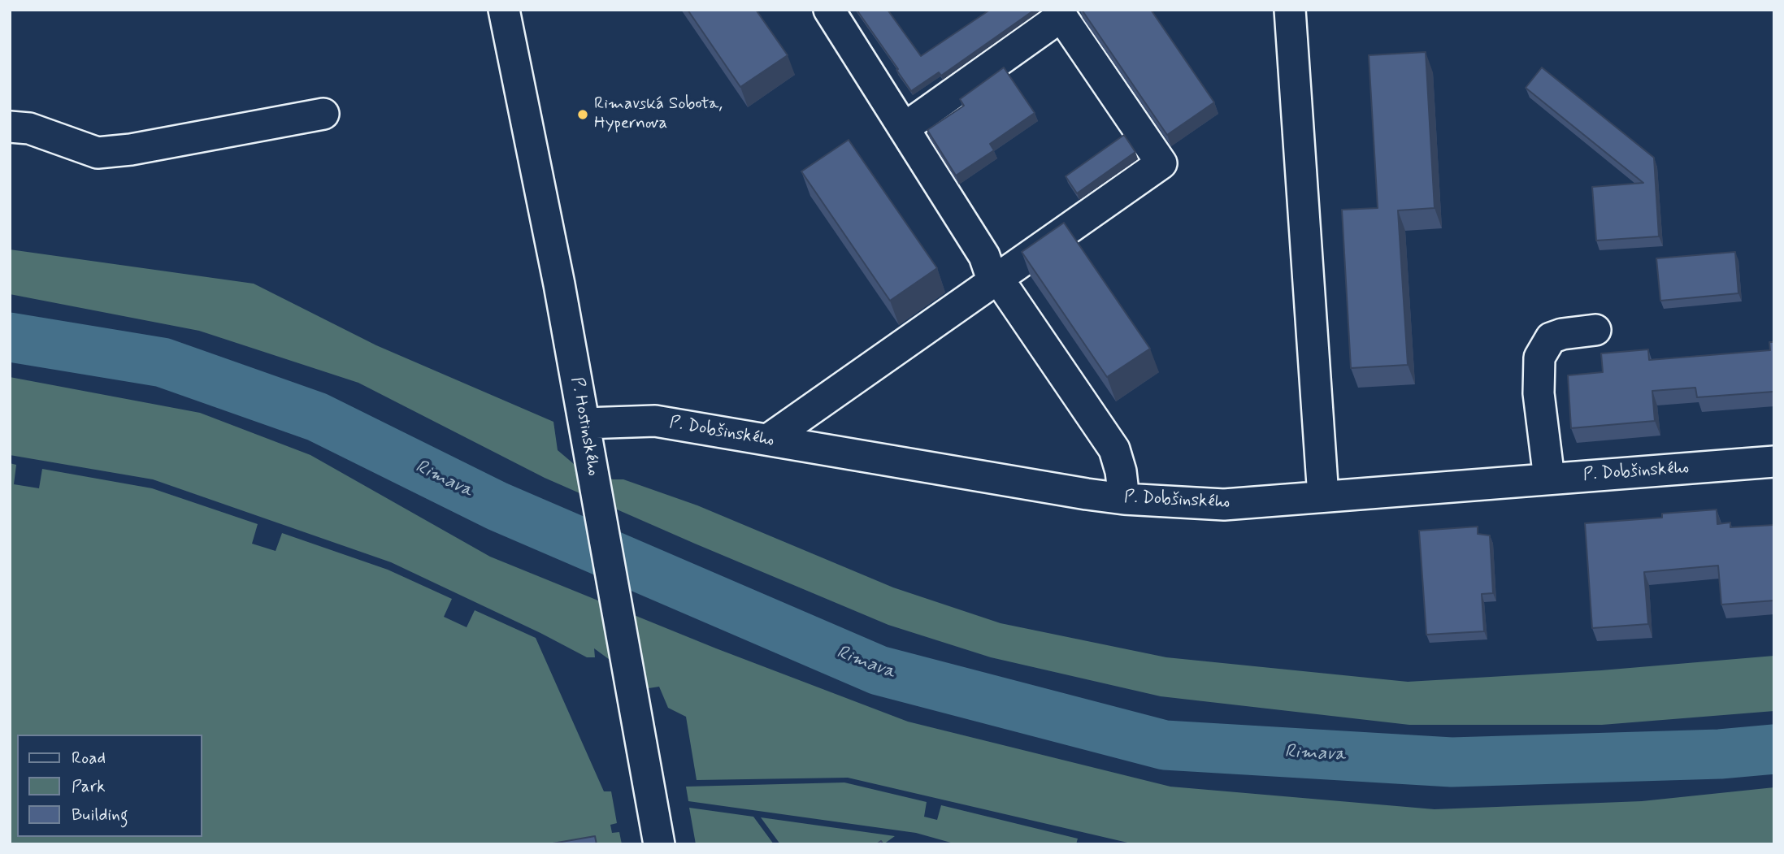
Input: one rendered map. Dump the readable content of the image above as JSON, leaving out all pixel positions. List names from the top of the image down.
{
  "streets": {
    "street": ["P. Hostinského", "P. Dobšinského"]
  },
  "crossings": [
    ["P. Hostinského", "P. Dobšinského"]
  ],
  "water": ["Rimava"],
  "places": ["Rimavská Sobota, Hypernova"],
  "legend": ["Road", "Park", "Building"]
}
